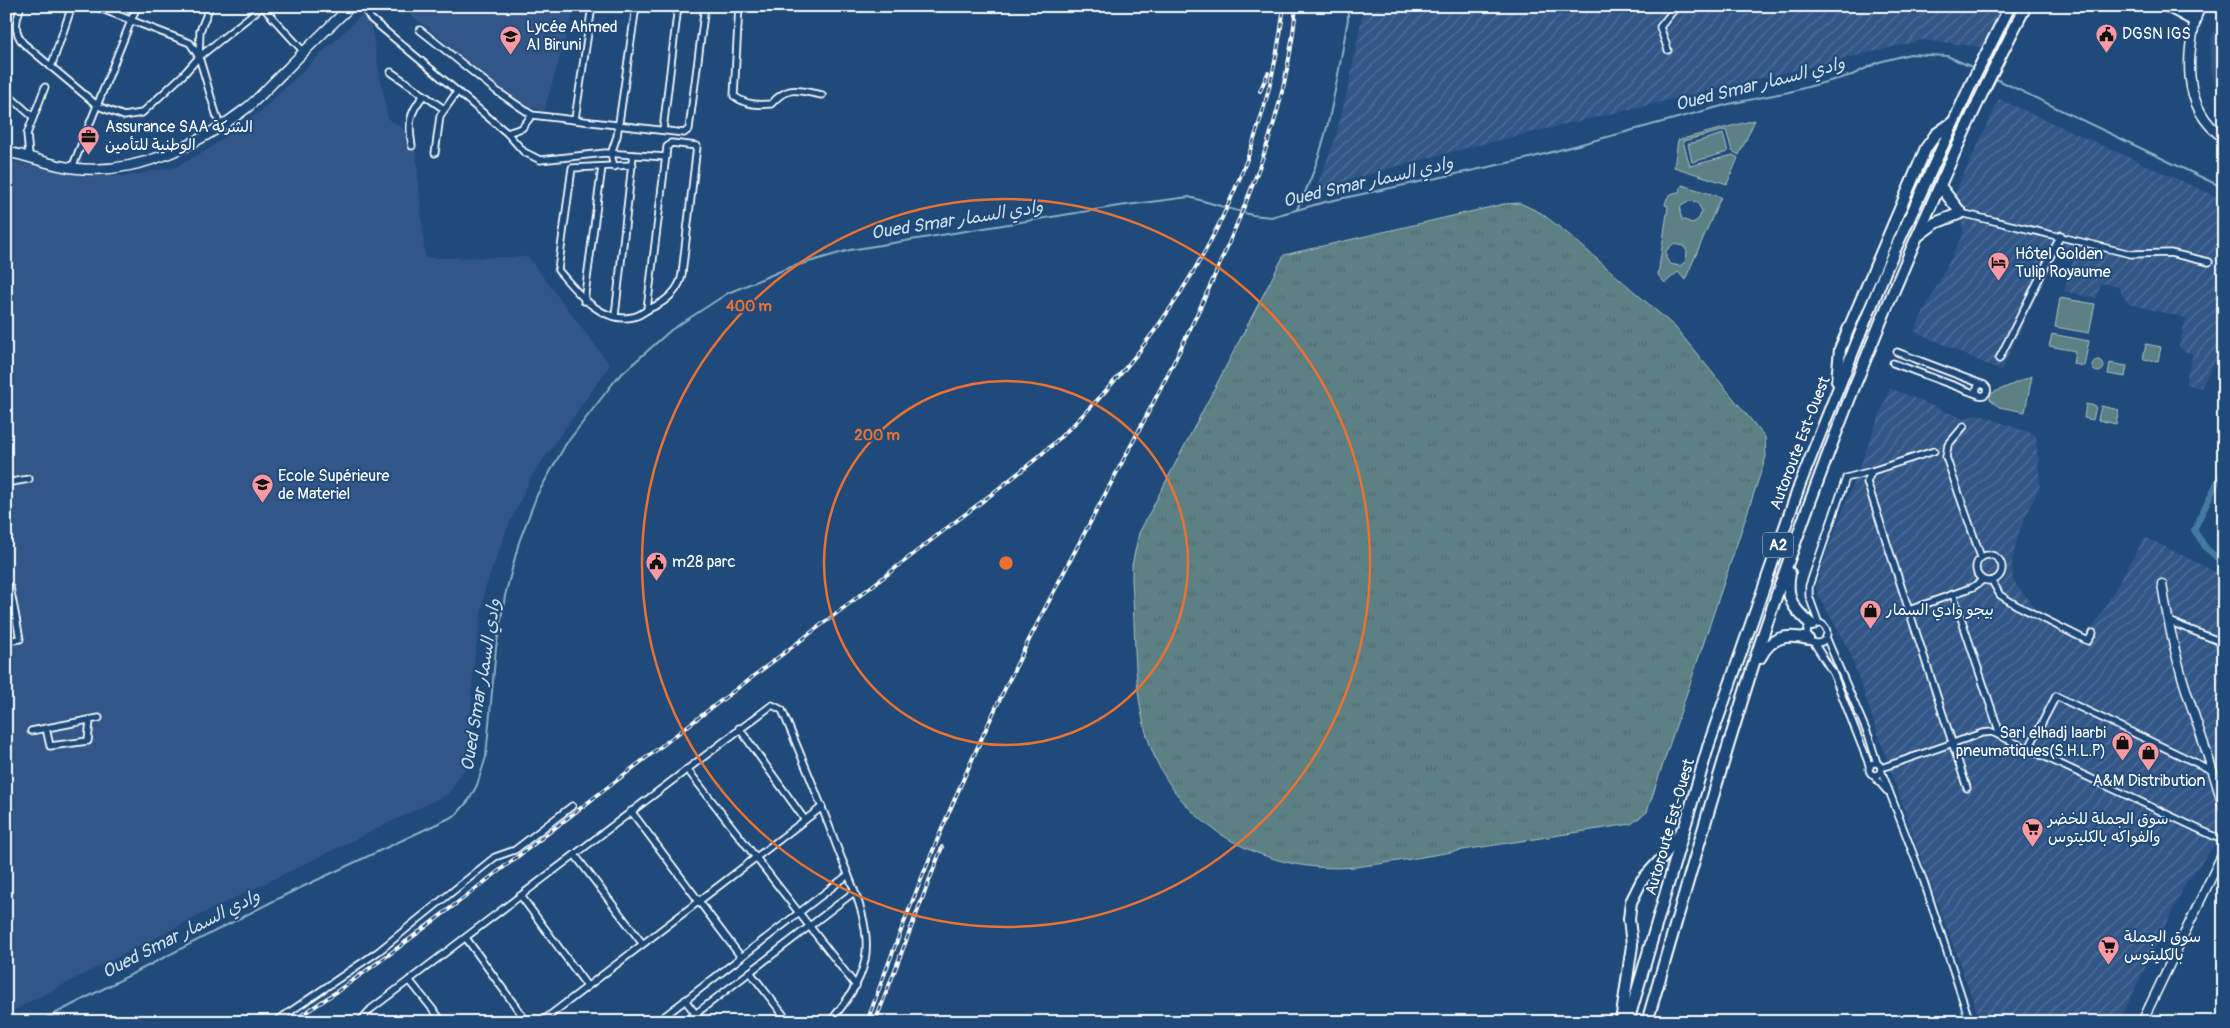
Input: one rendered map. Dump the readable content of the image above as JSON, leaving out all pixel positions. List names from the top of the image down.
{
  "streets": {
    "highway": ["Autoroute Est-Ouest", "A2"]
  },
  "water": ["Oued Smar وادي السمار"],
  "places": {
    "public building": ["DGSN IGS", "m28 parc"],
    "school or university": ["Lycée Ahmed Al Biruni", "Ecole Supérieure de Materiel"],
    "office": ["Assurance SAA الشركة الوطنية للتأمين"],
    "hotel": ["Hôtel Golden Tulip Royaume"],
    "shop": ["بيجو وادي السمار", "Sarl elhadj laarbi pneumatiques(S.H.L.P)", "A&M Distribution"],
    "supermarket": ["سوق الجملة للخضر والفواكه بالكليتوس", "سوق الجملة بالكليتوس"]
  },
  "rings": ["400 m", "200 m"]
}
